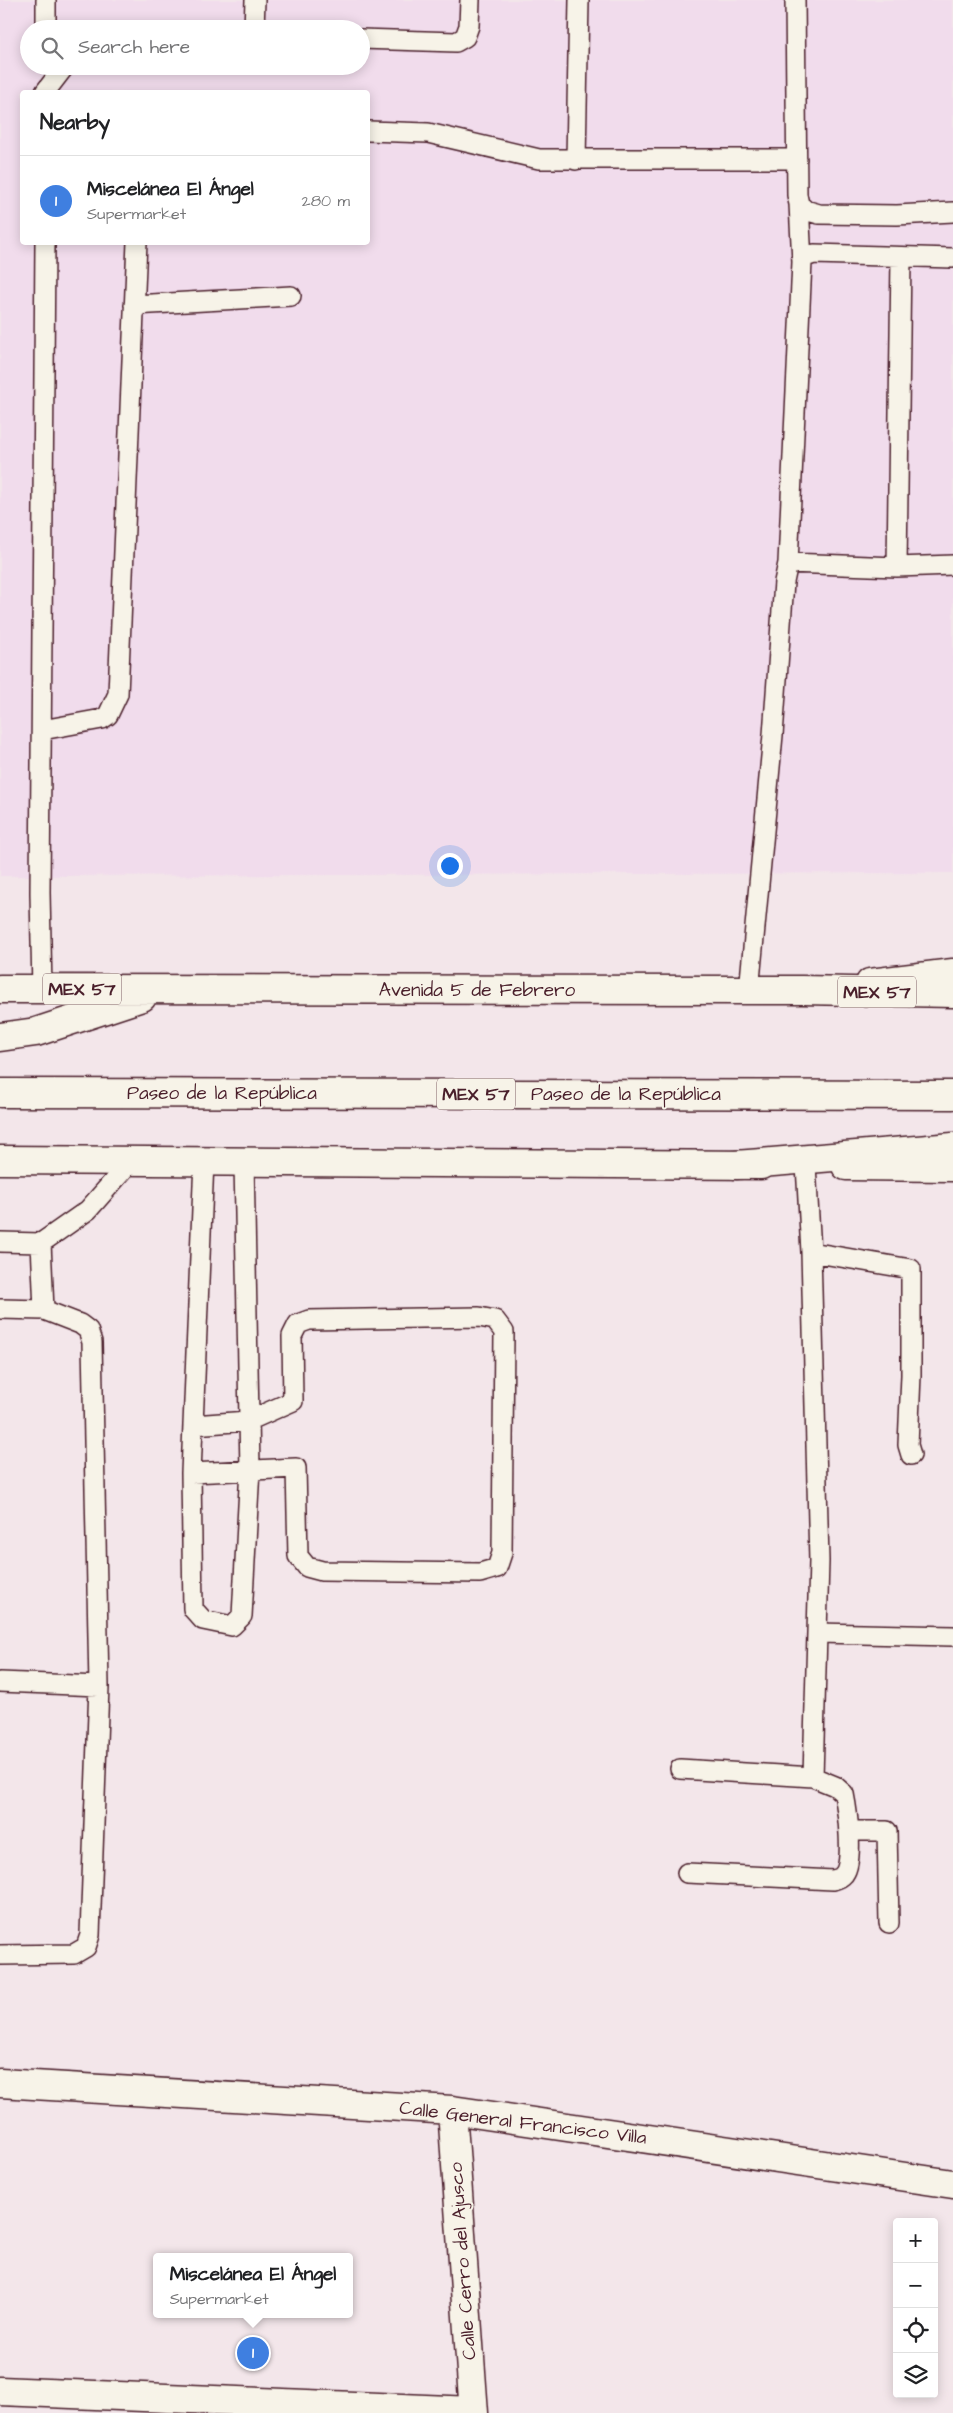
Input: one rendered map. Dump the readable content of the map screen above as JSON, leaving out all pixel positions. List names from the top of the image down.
{
  "streets": {
    "main road": [
      "MEX 57",
      "Avenida 5 de Febrero",
      "Paseo de la República",
      "Calle General Francisco Villa",
      "Calle Cerro del Ajusco"
    ]
  },
  "crossings": [
    ["MEX 57", "Avenida 5 de Febrero"],
    ["Calle General Francisco Villa", "Calle Cerro del Ajusco"]
  ],
  "page": {
    "search": "Search here",
    "heading": "Nearby",
    "list": [
      {
        "mark": "1",
        "name": "Miscelánea El Ángel",
        "note": "Supermarket",
        "value": "280 m"
      }
    ],
    "map_buttons": ["+", "−"],
    "popup": ["Miscelánea El Ángel", "Supermarket"],
    "pins": "1"
  }
}
